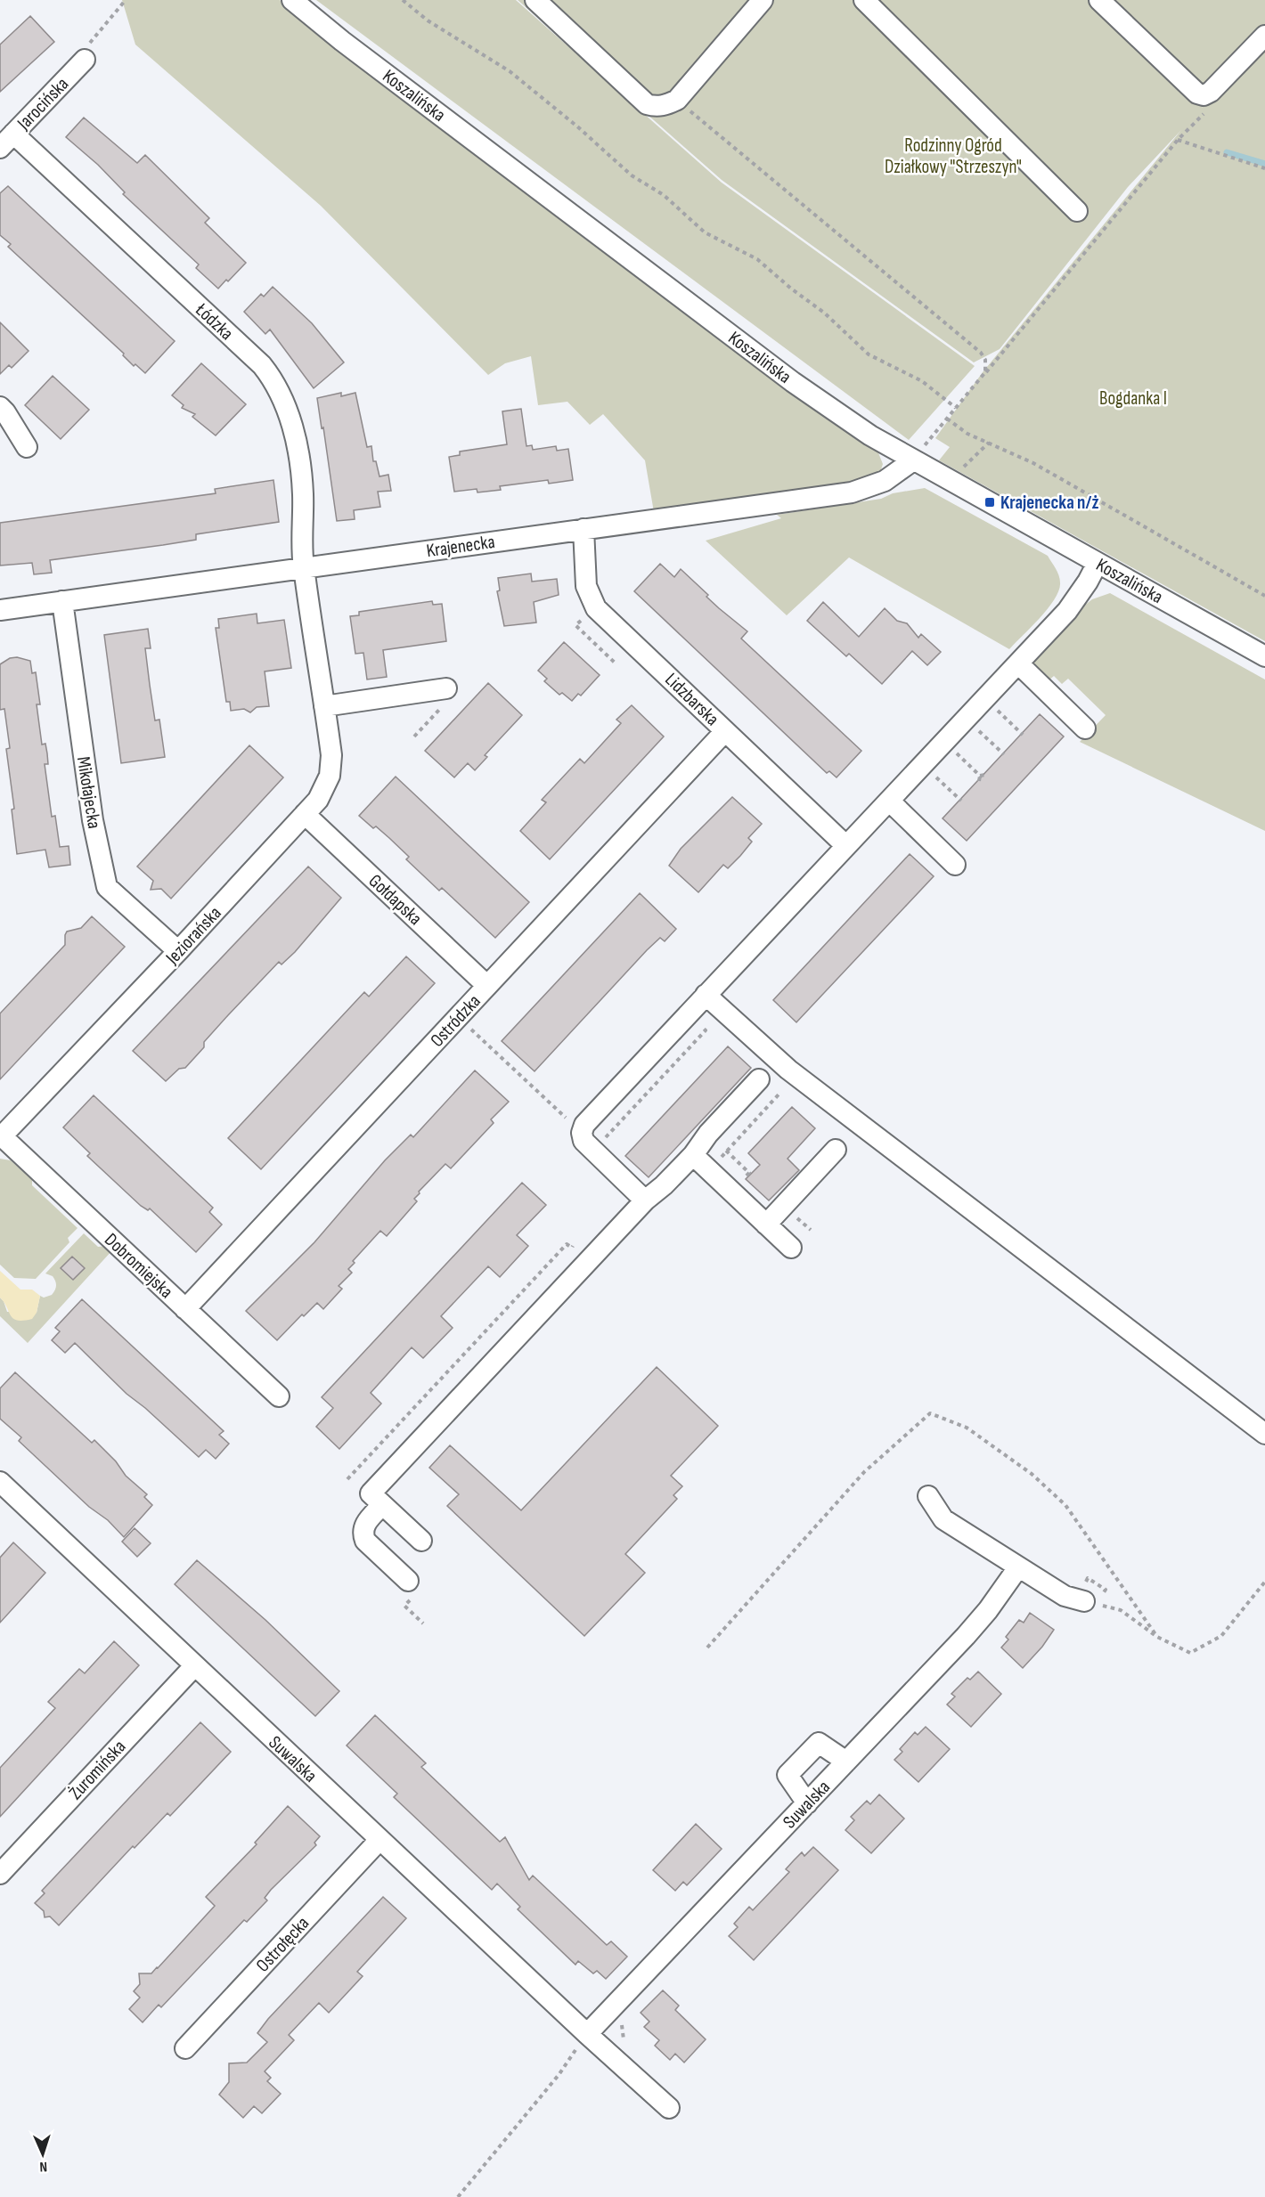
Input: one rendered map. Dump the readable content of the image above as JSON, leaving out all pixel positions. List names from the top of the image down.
{
  "streets": {
    "street": [
      "Koszalińska",
      "Jarocińska",
      "Łódzka",
      "Krajenecka",
      "Lidzbarska",
      "Mikołajecka",
      "Gołdapska",
      "Jeziorańska",
      "Ostródzka",
      "Dobromiejska",
      "Suwalska",
      "Żuromińska",
      "Ostrołęcka"
    ]
  },
  "crossings": [
    ["Koszalińska", "Krajenecka"],
    ["Jarocińska", "Łódzka"],
    ["Łódzka", "Krajenecka"],
    ["Łódzka", "Jeziorańska"],
    ["Krajenecka", "Lidzbarska"],
    ["Krajenecka", "Mikołajecka"],
    ["Krajenecka", "Jeziorańska"],
    ["Lidzbarska", "Ostródzka"],
    ["Mikołajecka", "Jeziorańska"],
    ["Gołdapska", "Jeziorańska"],
    ["Gołdapska", "Ostródzka"],
    ["Jeziorańska", "Dobromiejska"],
    ["Ostródzka", "Dobromiejska"],
    ["Suwalska", "Żuromińska"],
    ["Suwalska", "Ostrołęcka"]
  ],
  "parks": ["Rodzinny Ogród Działkowy \"Strzeszyn\"", "Bogdanka I"],
  "places": {
    "transit": ["Krajenecka n/ż"]
  },
  "north": "bottom"
}
